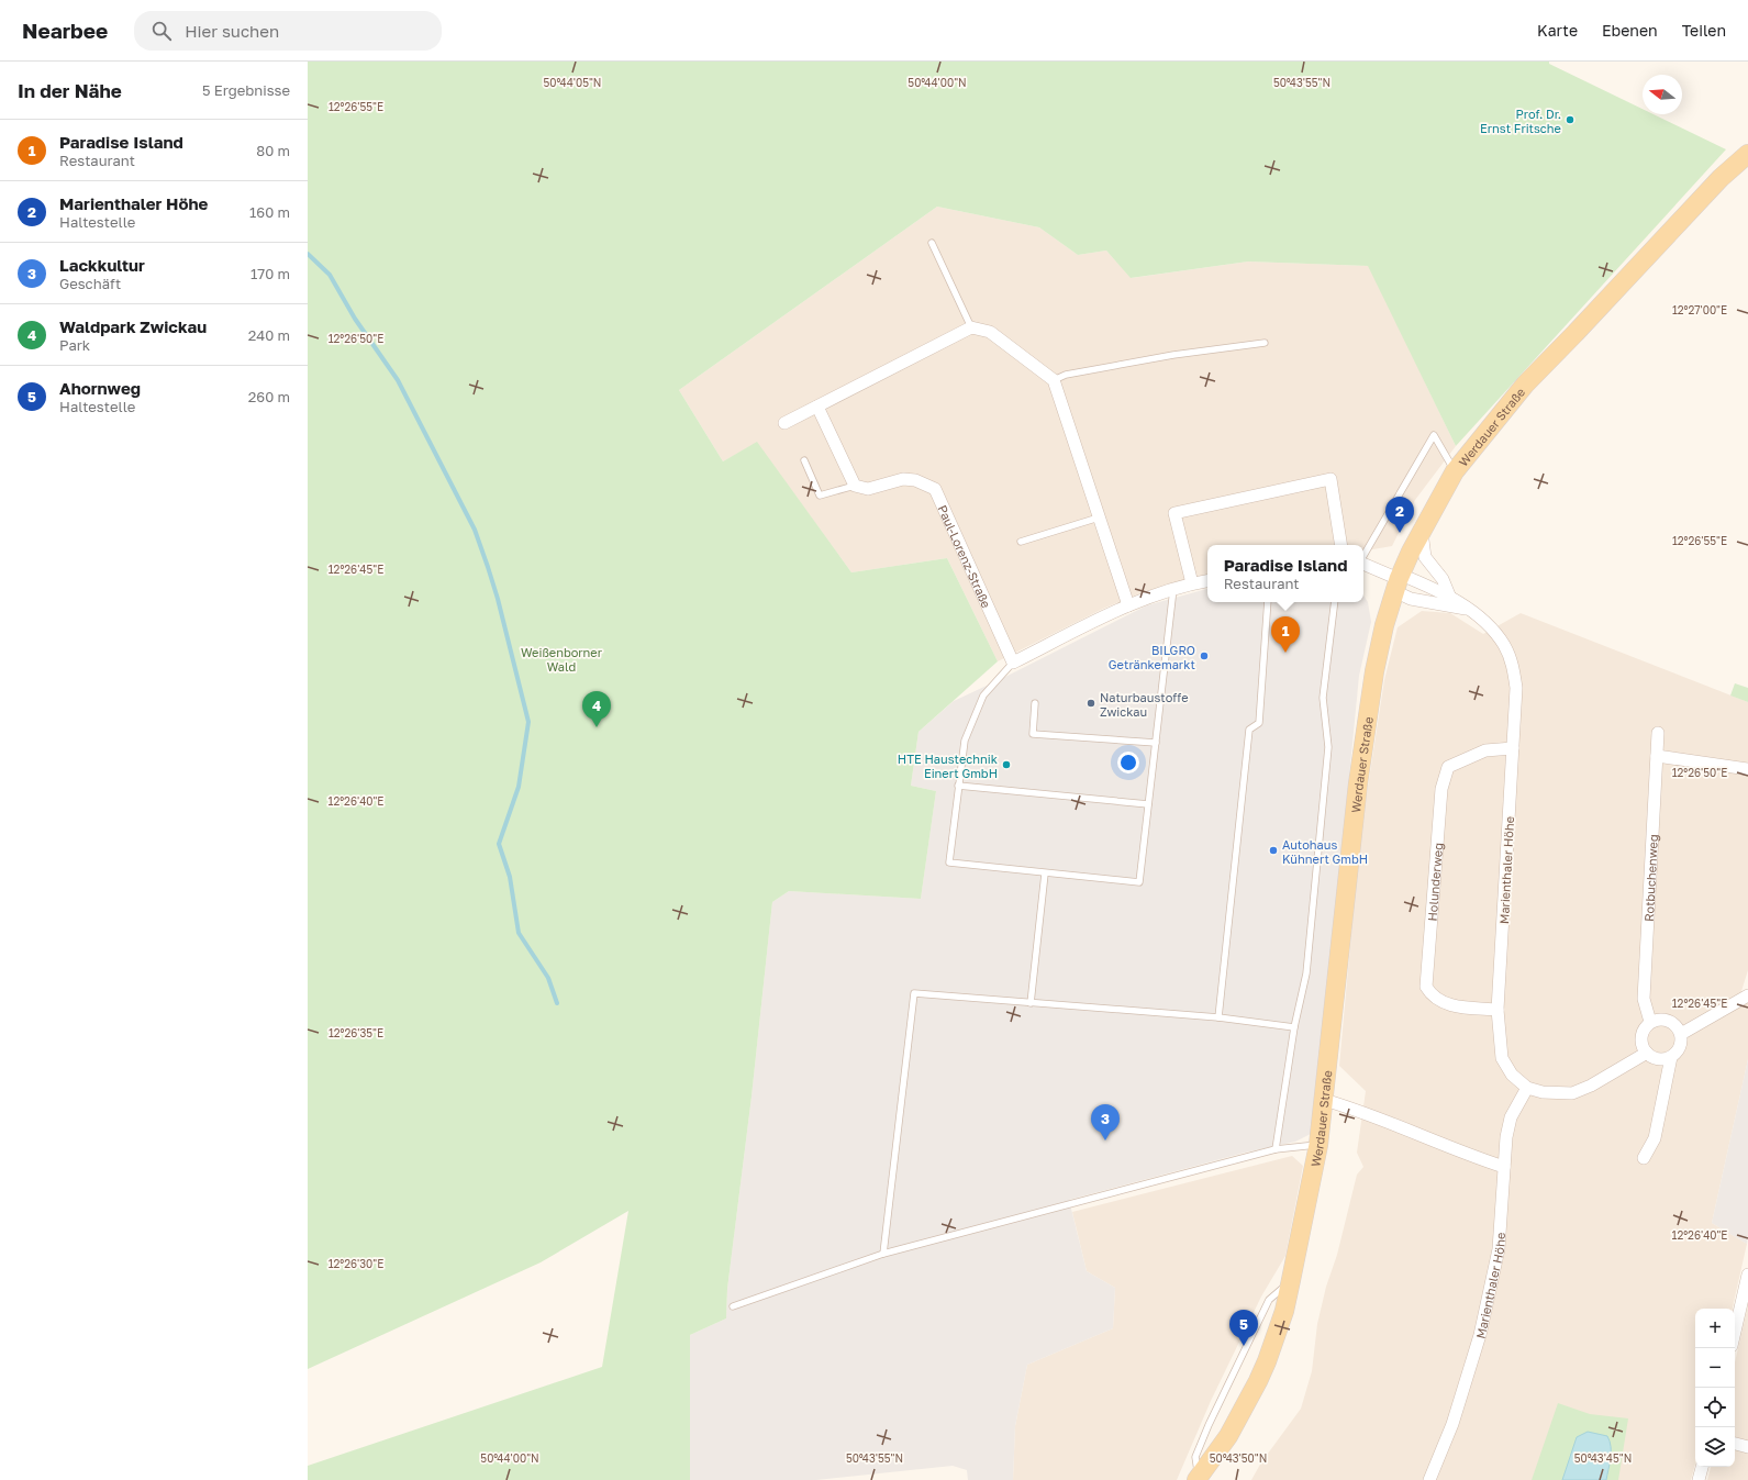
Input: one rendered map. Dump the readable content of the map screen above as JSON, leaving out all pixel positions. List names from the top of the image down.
{
  "streets": {
    "main road": ["Werdauer Straße"],
    "street": [
      "Paul-Lorenz-Straße",
      "Marienthaler Höhe",
      "Rotbuchenweg",
      "Holunderweg"
    ]
  },
  "crossings": [
    ["Werdauer Straße", "Marienthaler Höhe"],
    ["Marienthaler Höhe", "Holunderweg"]
  ],
  "parks": ["Weißenborner Wald"],
  "places": [
    "Prof. Dr. Ernst Fritsche",
    "BILGRO Getränkemarkt",
    "Naturbaustoffe Zwickau",
    "HTE Haustechnik Einert GmbH",
    "Autohaus Kühnert GmbH"
  ],
  "north": "left",
  "page": {
    "header": "Nearbee",
    "search": "Hier suchen",
    "nav": ["Karte", "Ebenen", "Teilen"],
    "heading": ["In der Nähe", "5 Ergebnisse"],
    "list": [
      {
        "mark": "1",
        "name": "Paradise Island",
        "note": "Restaurant",
        "value": "80 m"
      },
      {
        "mark": "2",
        "name": "Marienthaler Höhe",
        "note": "Haltestelle",
        "value": "160 m"
      },
      {
        "mark": "3",
        "name": "Lackkultur",
        "note": "Geschäft",
        "value": "170 m"
      },
      {
        "mark": "4",
        "name": "Waldpark Zwickau",
        "note": "Park",
        "value": "240 m"
      },
      {
        "mark": "5",
        "name": "Ahornweg",
        "note": "Haltestelle",
        "value": "260 m"
      }
    ],
    "pins": [
      "2",
      "1",
      "4",
      "3",
      "5"
    ],
    "popup": ["Paradise Island", "Restaurant"],
    "map_buttons": ["+", "−"]
  },
  "coordinates": [
    "50°44'05\"N",
    "50°44'00\"N",
    "50°43'55\"N",
    "12°26'55\"E",
    "12°27'00\"E",
    "12°26'50\"E",
    "12°26'45\"E",
    "12°26'40\"E",
    "12°26'35\"E",
    "12°26'30\"E",
    "50°43'50\"N",
    "50°43'45\"N"
  ]
}
